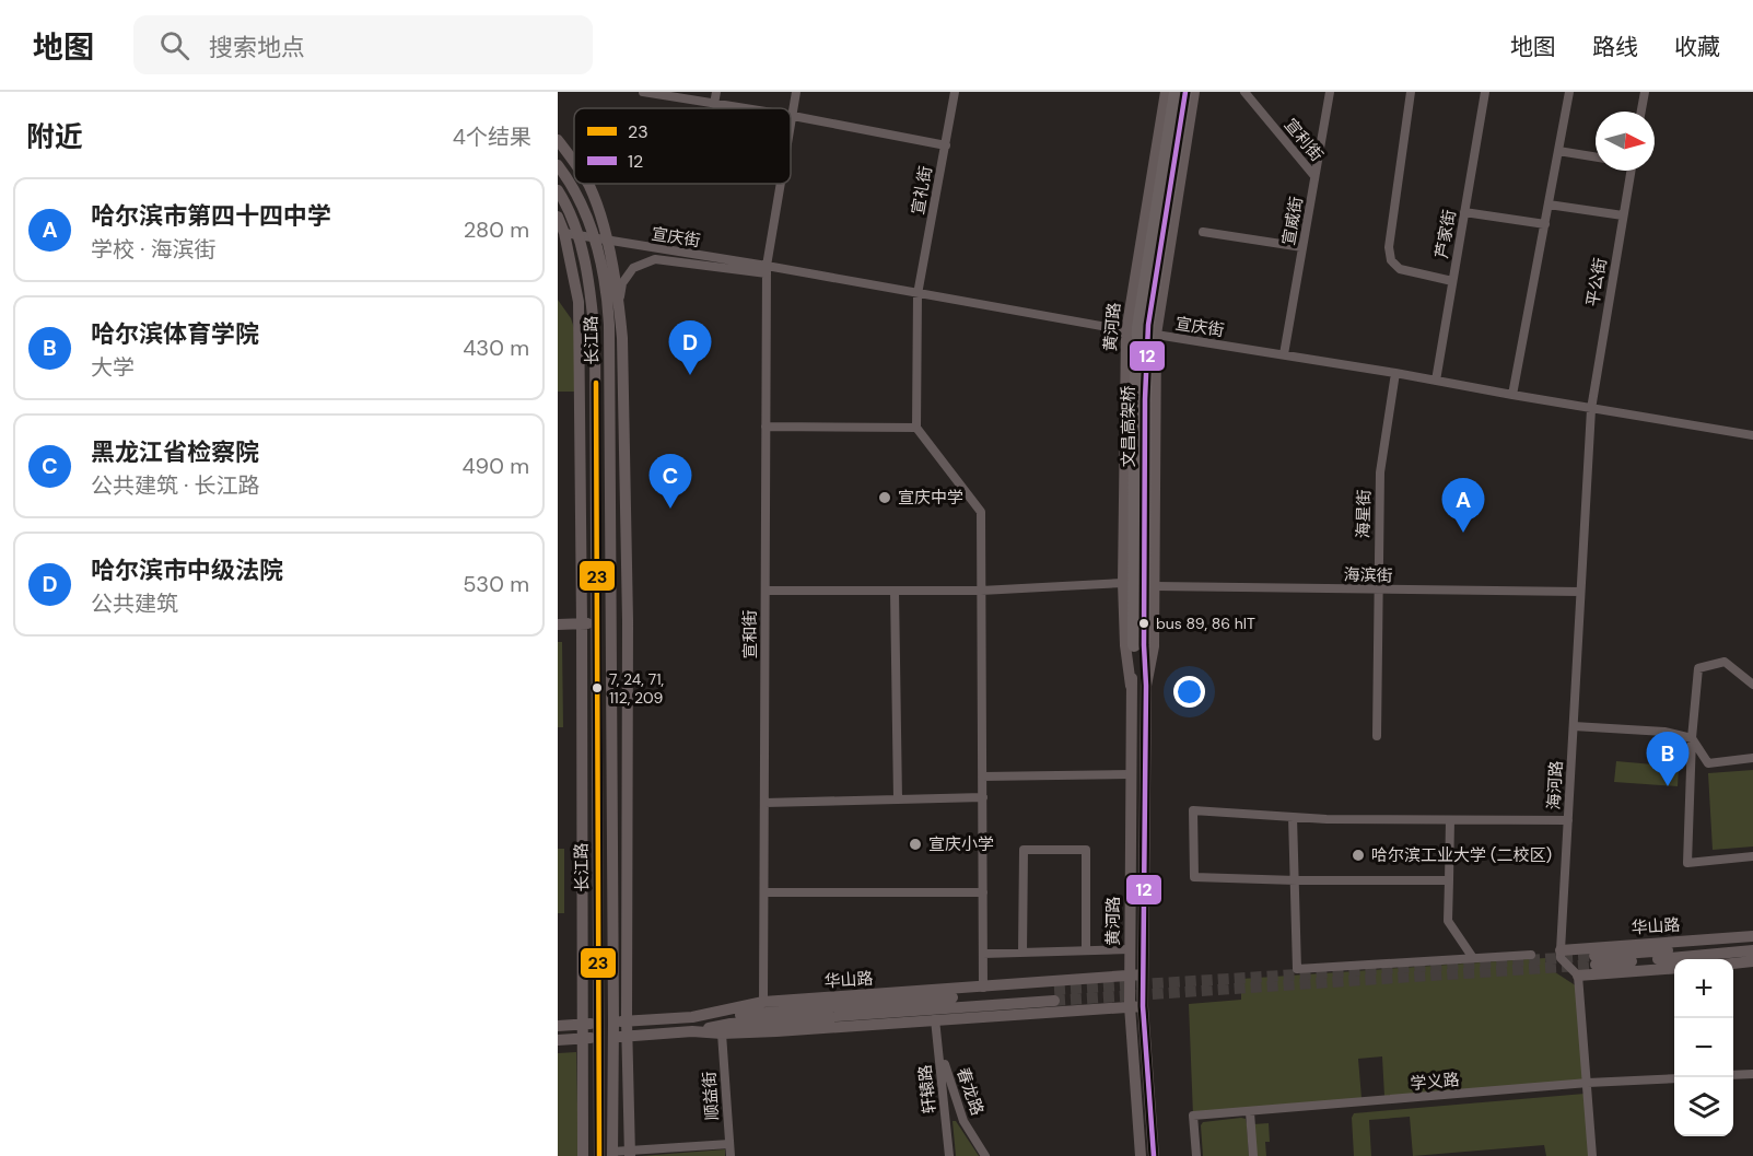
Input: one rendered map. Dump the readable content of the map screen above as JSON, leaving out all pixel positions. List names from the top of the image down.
{
  "streets": {
    "highway": ["文昌高架桥"],
    "main road": ["黄河路", "长江路", "华山路"],
    "street": [
      "宣利街",
      "宣礼街",
      "宣威街",
      "芦家街",
      "宣庆街",
      "平公街",
      "海星街",
      "海滨街",
      "宣和街",
      "海河路",
      "学义路",
      "轩辕路",
      "春龙路",
      "顺益街"
    ]
  },
  "crossings": [
    ["宣利街", "宣威街"],
    ["宣礼街", "宣庆街"],
    ["宣威街", "宣庆街"],
    ["芦家街", "宣庆街"],
    ["宣庆街", "平公街"],
    ["宣庆街", "黄河路"],
    ["宣庆街", "长江路"],
    ["宣庆街", "海星街"],
    ["宣庆街", "宣和街"],
    ["宣庆街", "海河路"],
    ["平公街", "海河路"],
    ["黄河路", "文昌高架桥"],
    ["黄河路", "海滨街"],
    ["黄河路", "华山路"],
    ["长江路", "华山路"],
    ["海星街", "海滨街"],
    ["海滨街", "海河路"],
    ["宣和街", "华山路"],
    ["海河路", "华山路"],
    ["轩辕路", "春龙路"]
  ],
  "places": [
    "宣庆中学",
    "bus 89, 86 hIT",
    "7, 24, 71, 112, 209",
    "宣庆小学",
    "哈尔滨工业大学 (二校区)"
  ],
  "lines": ["transit line 12", "transit line 23"],
  "legend": ["23", "12"],
  "north": "right",
  "page": {
    "header": "地图",
    "search": "搜索地点",
    "nav": ["地图", "路线", "收藏"],
    "heading": ["附近", "4个结果"],
    "list": [
      {
        "mark": "A",
        "name": "哈尔滨市第四十四中学",
        "note": "学校 · 海滨街",
        "value": "280 m"
      },
      {
        "mark": "B",
        "name": "哈尔滨体育学院",
        "note": "大学",
        "value": "430 m"
      },
      {
        "mark": "C",
        "name": "黑龙江省检察院",
        "note": "公共建筑 · 长江路",
        "value": "490 m"
      },
      {
        "mark": "D",
        "name": "哈尔滨市中级法院",
        "note": "公共建筑",
        "value": "530 m"
      }
    ],
    "pins": [
      "D",
      "C",
      "A",
      "B"
    ],
    "map_buttons": ["+", "−"]
  }
}
